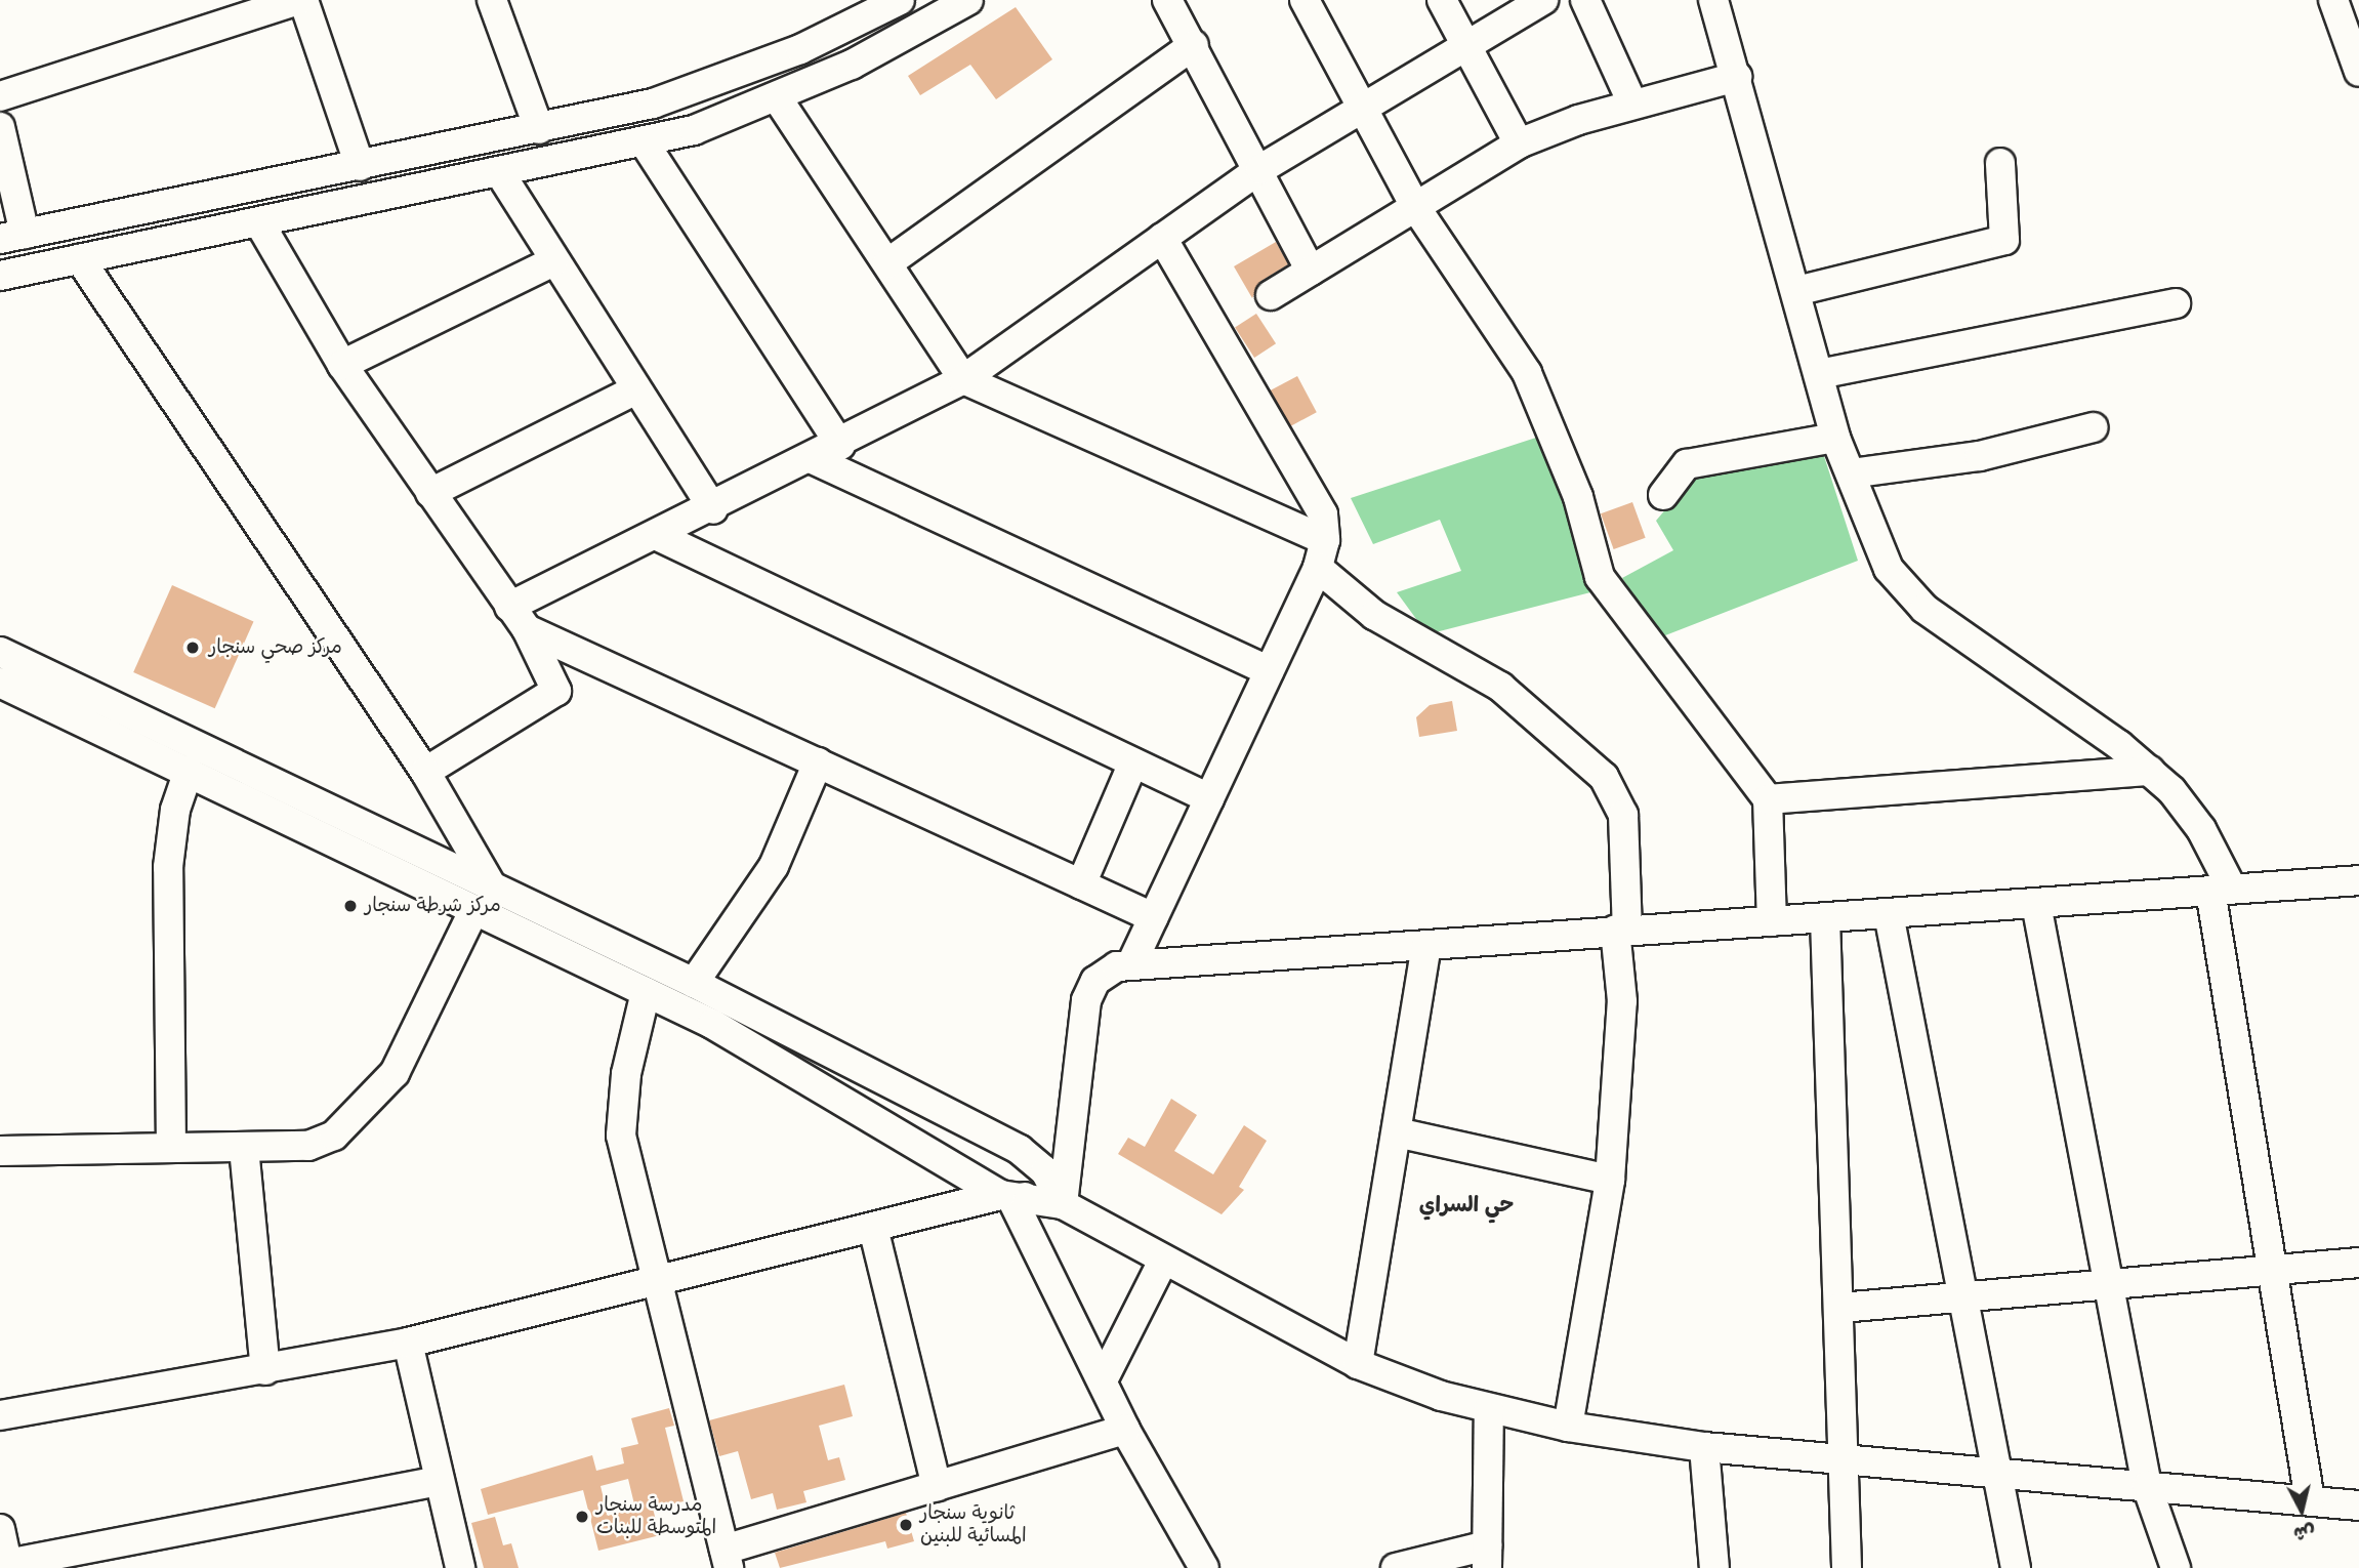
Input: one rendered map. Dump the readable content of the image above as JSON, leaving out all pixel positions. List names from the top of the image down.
{
  "districts": ["حي السراي"],
  "places": [
    "مركز صحي سنجار",
    "مركز شرطة سنجار",
    "مدرسة سنجار المتوسطة للبنات",
    "ثانوية سنجار المسائية للبنين"
  ],
  "north": "bottom"
}
